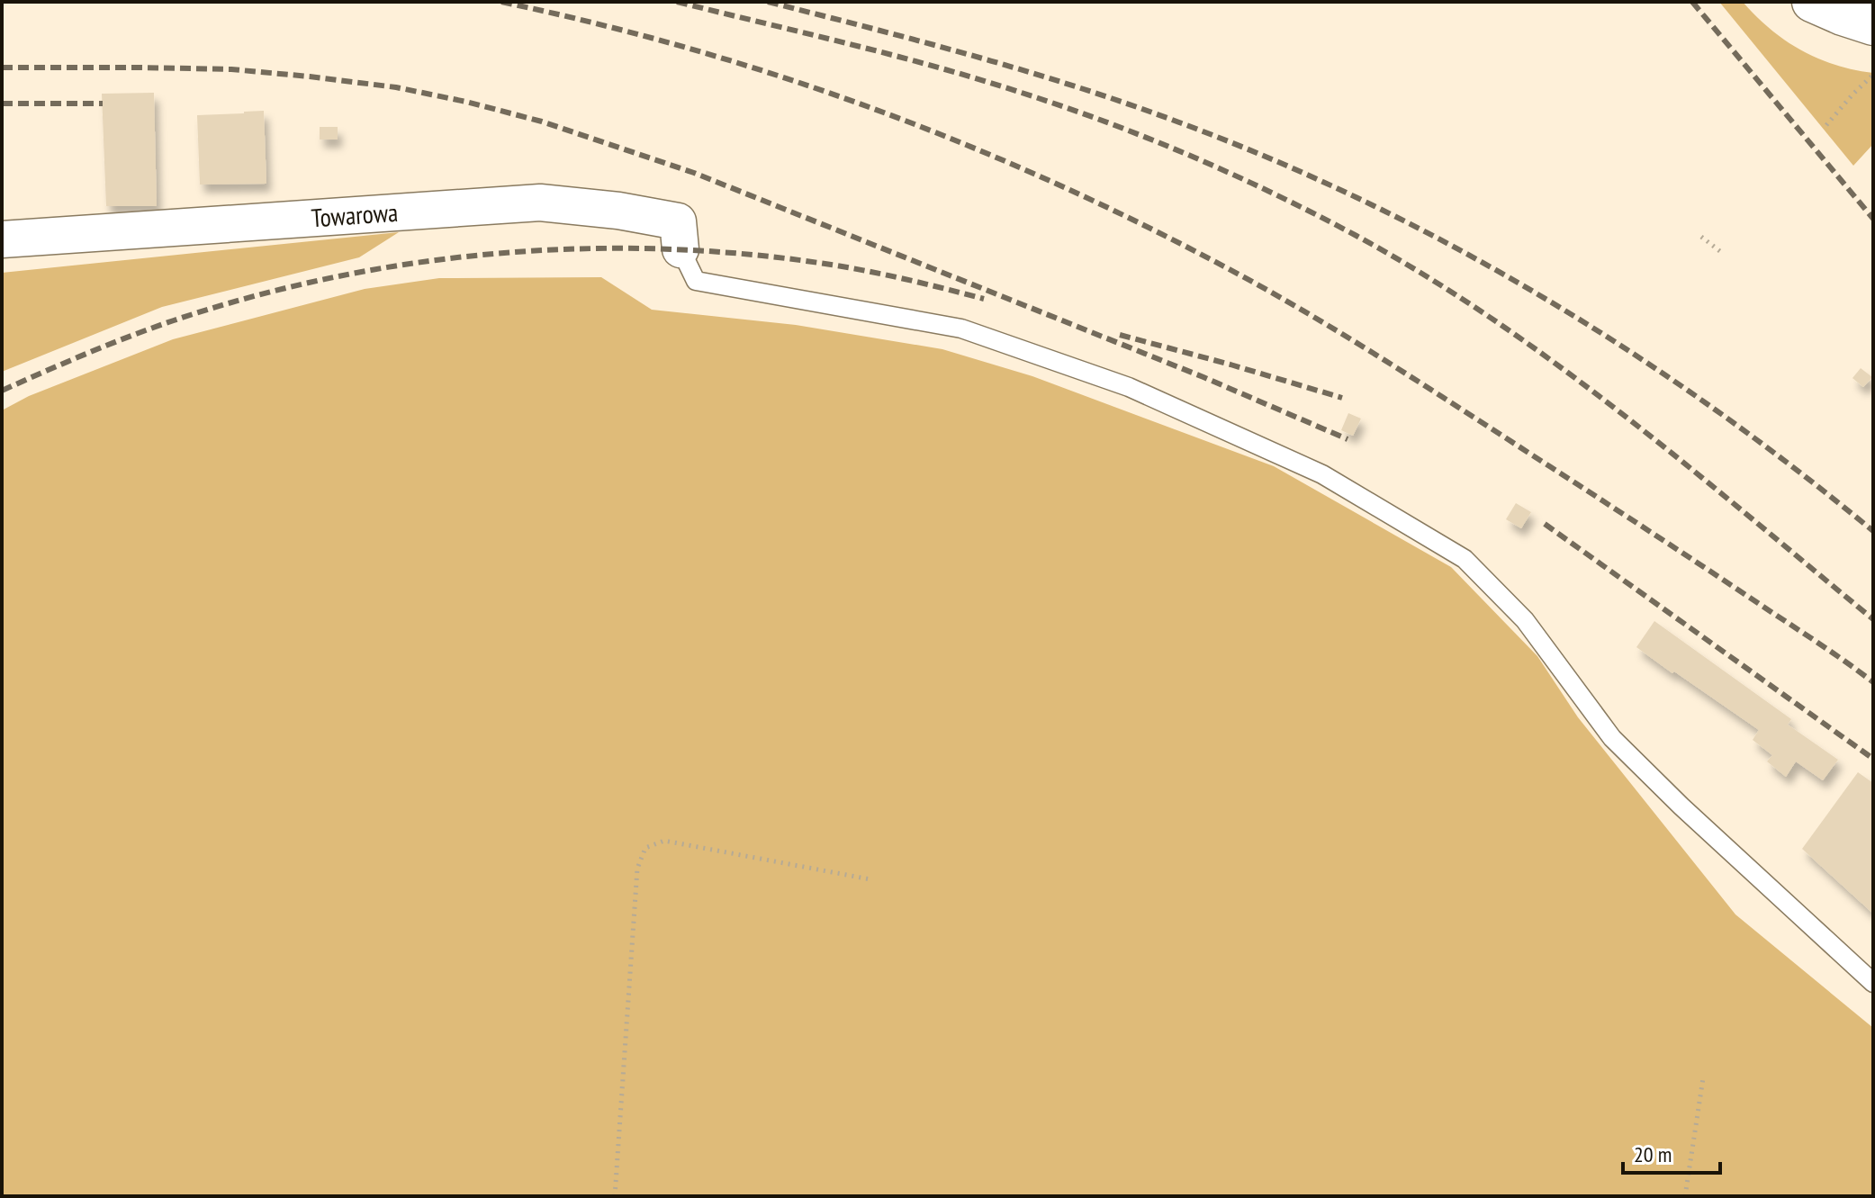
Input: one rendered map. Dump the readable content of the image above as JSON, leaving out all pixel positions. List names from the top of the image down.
{
  "streets": {
    "street": ["Towarowa"]
  },
  "scale_bar": "20 m"
}
